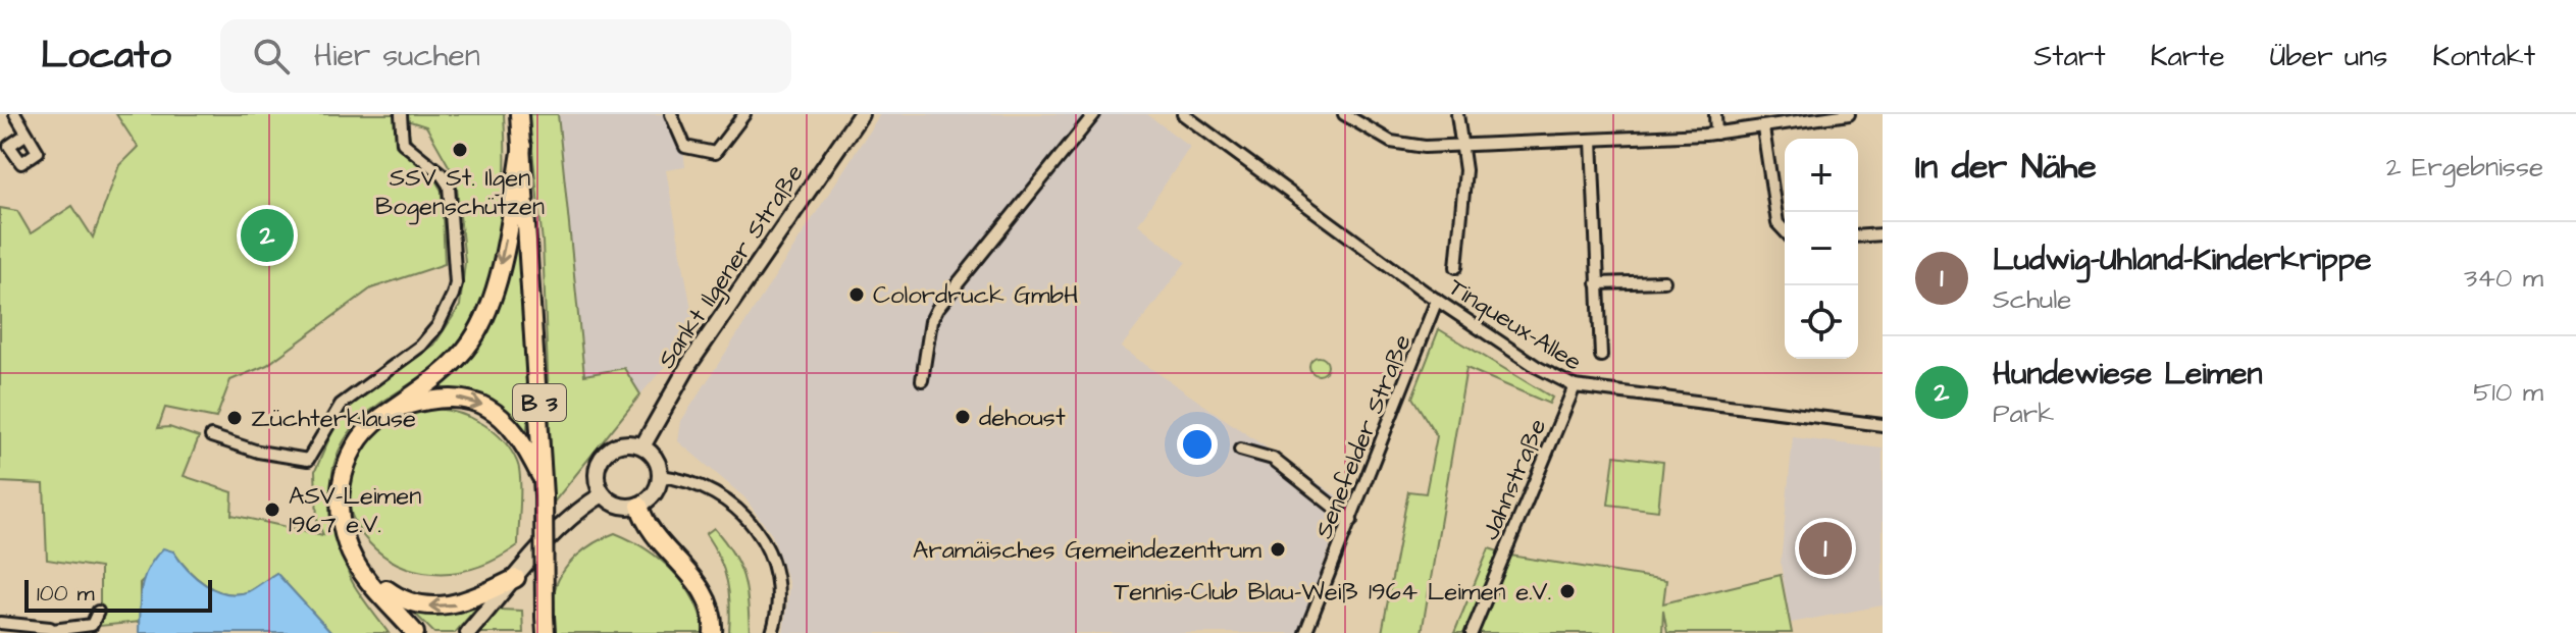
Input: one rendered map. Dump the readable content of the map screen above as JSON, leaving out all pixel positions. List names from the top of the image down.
{
  "streets": {
    "main road": ["B 3"],
    "street": [
      "Sankt Ilgener Straße",
      "Tinqueux-Allee",
      "Senefelder Straße",
      "Jahnstraße"
    ]
  },
  "crossings": [
    ["Tinqueux-Allee", "Senefelder Straße"],
    ["Tinqueux-Allee", "Jahnstraße"]
  ],
  "places": [
    "SSV St. Ilgen Bogenschützen",
    "Colordruck GmbH",
    "dehoust",
    "Züchterklause",
    "ASV-Leimen 1967 e.V.",
    "Aramäisches Gemeindezentrum",
    "Tennis-Club Blau-Weiß 1964 Leimen e.V."
  ],
  "scale_bar": "100 m",
  "page": {
    "header": "Locato",
    "search": "Hier suchen",
    "nav": [
      "Start",
      "Karte",
      "Über uns",
      "Kontakt"
    ],
    "heading": ["In der Nähe", "2 Ergebnisse"],
    "map_buttons": ["+", "−"],
    "pins": ["2", "1"],
    "list": [
      {
        "mark": "1",
        "name": "Ludwig-Uhland-Kinderkrippe",
        "note": "Schule",
        "value": "340 m"
      },
      {
        "mark": "2",
        "name": "Hundewiese Leimen",
        "note": "Park",
        "value": "510 m"
      }
    ],
    "scale": "100 m"
  }
}
